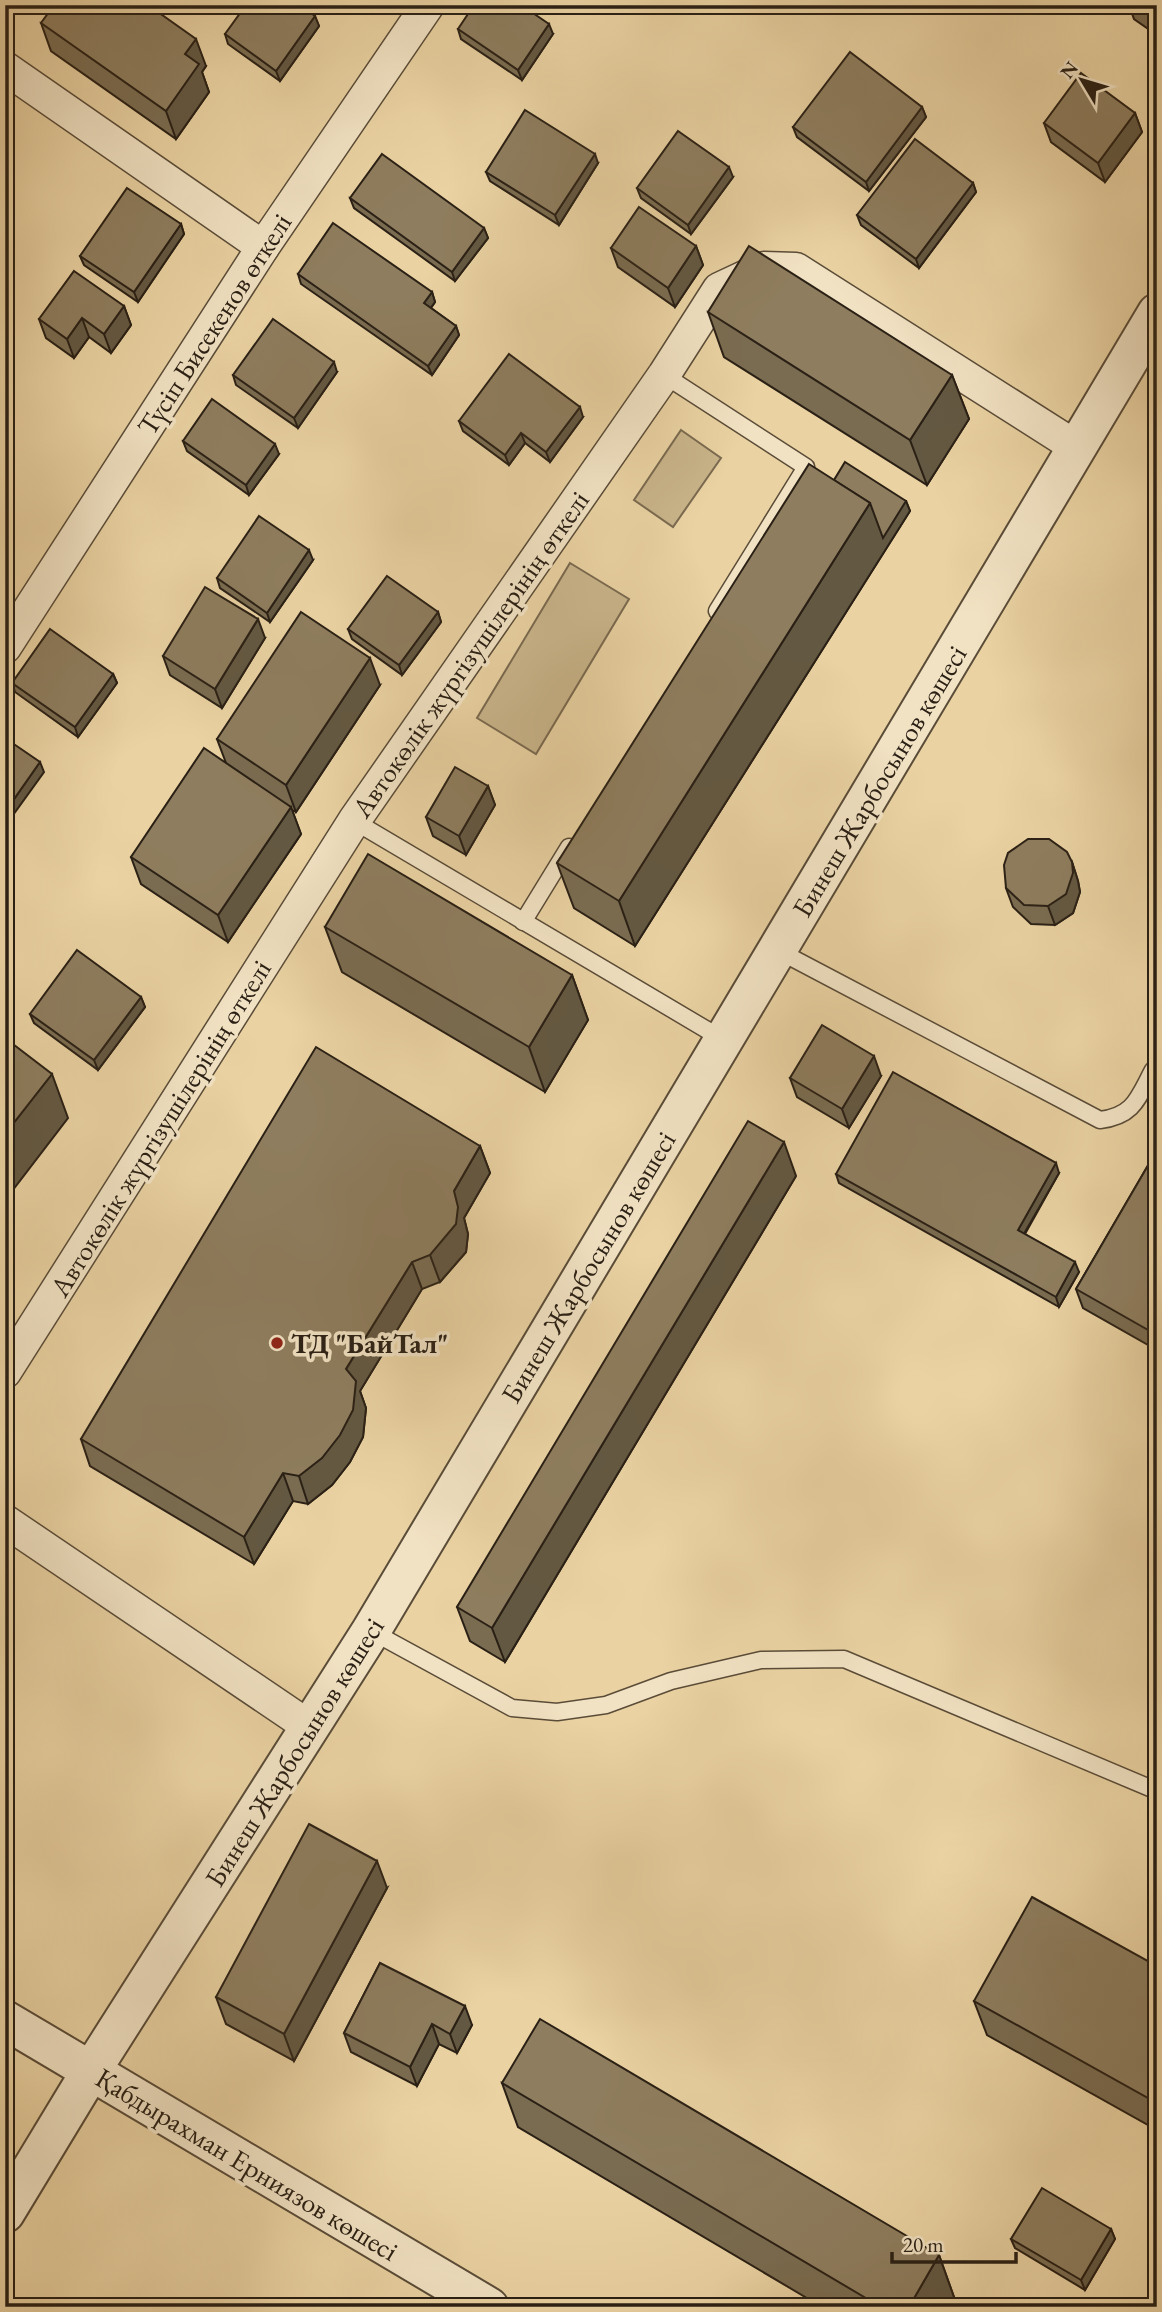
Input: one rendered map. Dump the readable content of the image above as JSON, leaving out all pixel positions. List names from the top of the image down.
{
  "streets": {
    "street": [
      "Түсіп Бисекенов өткелі",
      "Автокөлік жүргізушілерінің өткелі",
      "Бинеш Жарбосынов көшесі",
      "Қабдырахман Ерниязов көшесі"
    ]
  },
  "crossings": [
    ["Автокөлік жүргізушілерінің өткелі", "Бинеш Жарбосынов көшесі"],
    ["Бинеш Жарбосынов көшесі", "Қабдырахман Ерниязов көшесі"]
  ],
  "places": ["ТД \"БайТал\""],
  "scale_bar": "20 m",
  "north": "top left"
}
